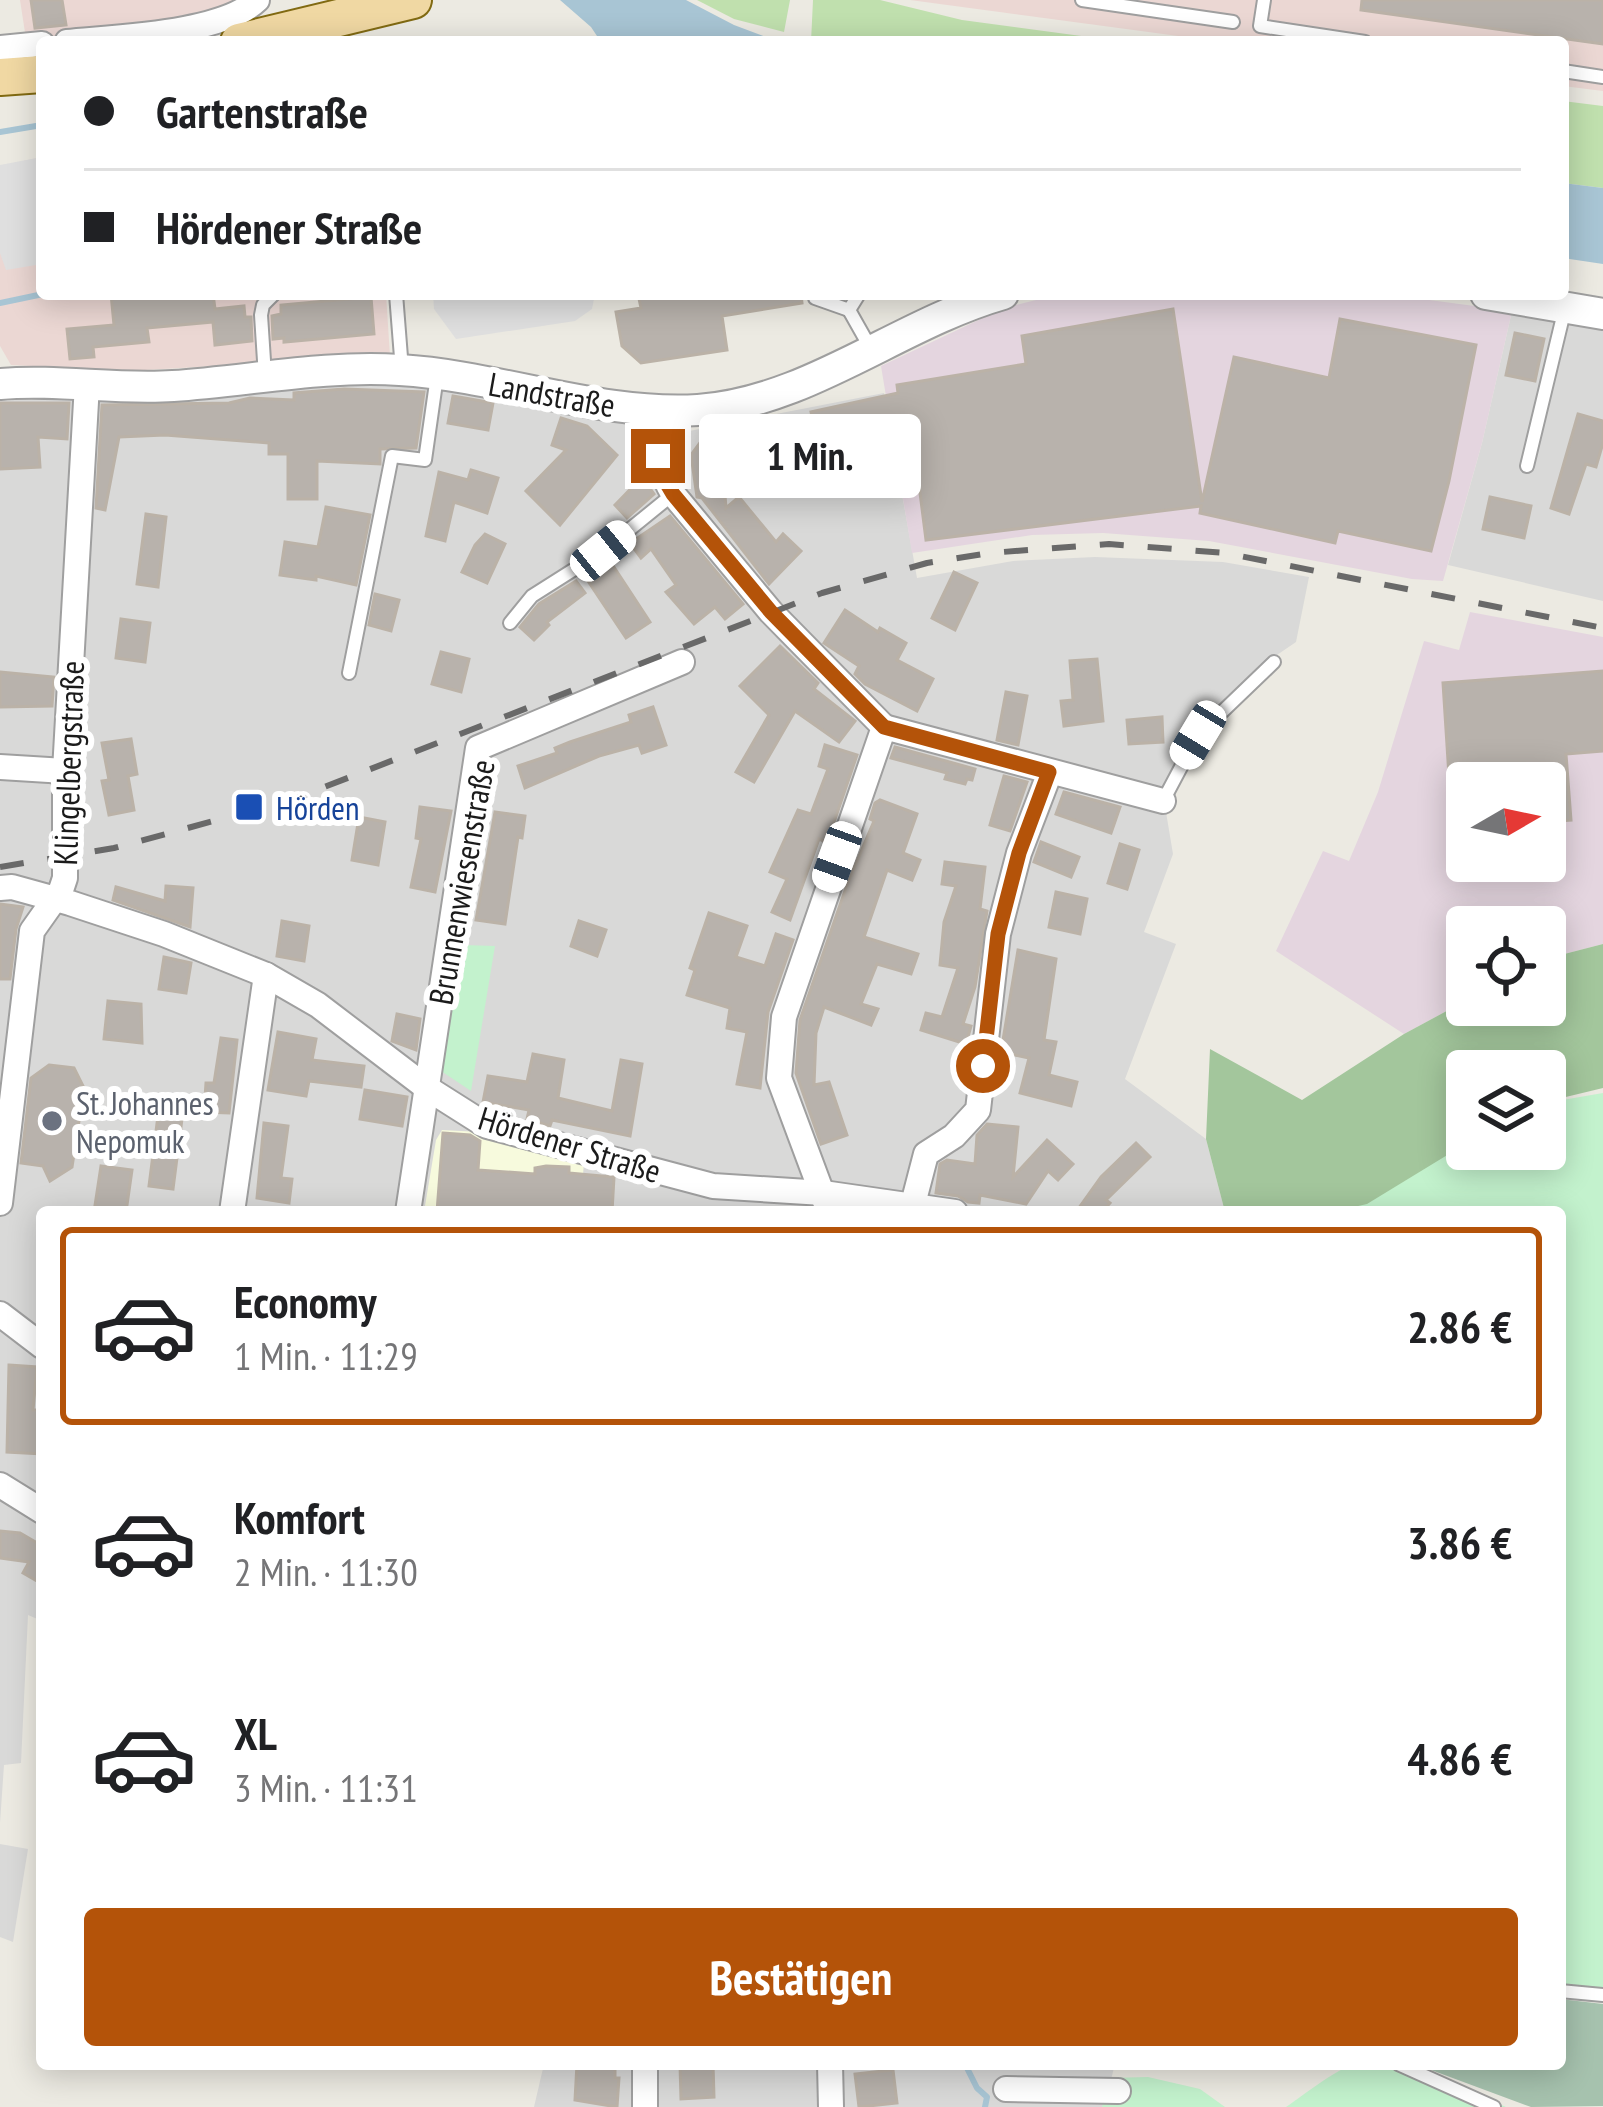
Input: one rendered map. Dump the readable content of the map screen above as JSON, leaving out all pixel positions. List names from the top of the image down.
{
  "streets": {
    "street": [
      "Landstraße",
      "Klingelbergstraße",
      "Brunnenwiesenstraße",
      "Hördener Straße"
    ]
  },
  "crossings": [
    ["Landstraße", "Klingelbergstraße"],
    ["Klingelbergstraße", "Hördener Straße"],
    ["Brunnenwiesenstraße", "Hördener Straße"]
  ],
  "places": {
    "transit": ["Hörden"],
    "other": ["St. Johannes Nepomuk"]
  },
  "north": "right",
  "page": {
    "banner": ["Gartenstraße", "Hördener Straße"],
    "bubble": "1 Min.",
    "list": [
      {
        "name": "Economy",
        "note": "1 Min. · 11:29",
        "value": "2.86 €"
      },
      {
        "name": "Komfort",
        "note": "2 Min. · 11:30",
        "value": "3.86 €"
      },
      {
        "name": "XL",
        "note": "3 Min. · 11:31",
        "value": "4.86 €"
      }
    ],
    "buttons": "Bestätigen"
  }
}
